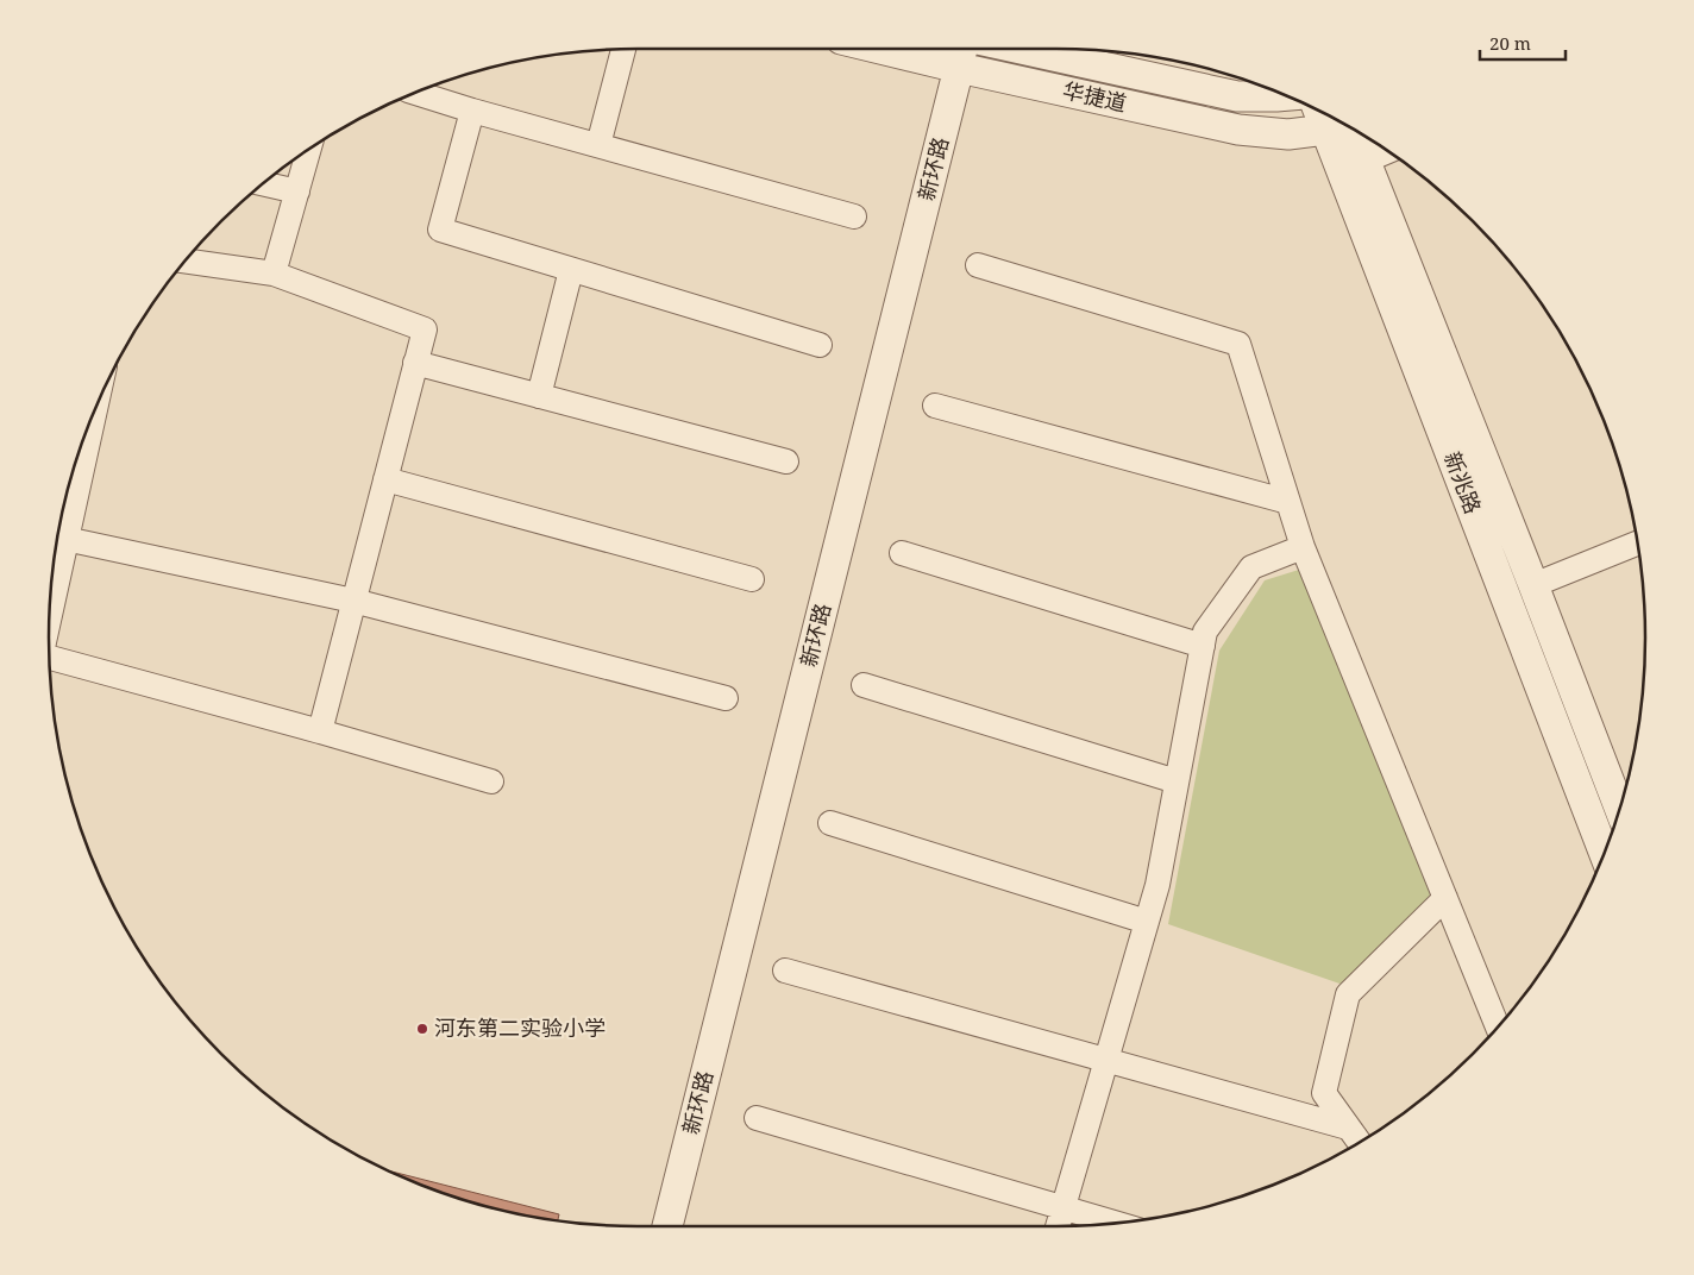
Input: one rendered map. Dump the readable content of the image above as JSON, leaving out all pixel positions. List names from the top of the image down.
{
  "streets": {
    "street": ["华捷道", "新环路", "新兆路"]
  },
  "crossings": [
    ["华捷道", "新环路"],
    ["华捷道", "新兆路"]
  ],
  "places": ["河东第二实验小学"],
  "scale_bar": "20 m"
}
